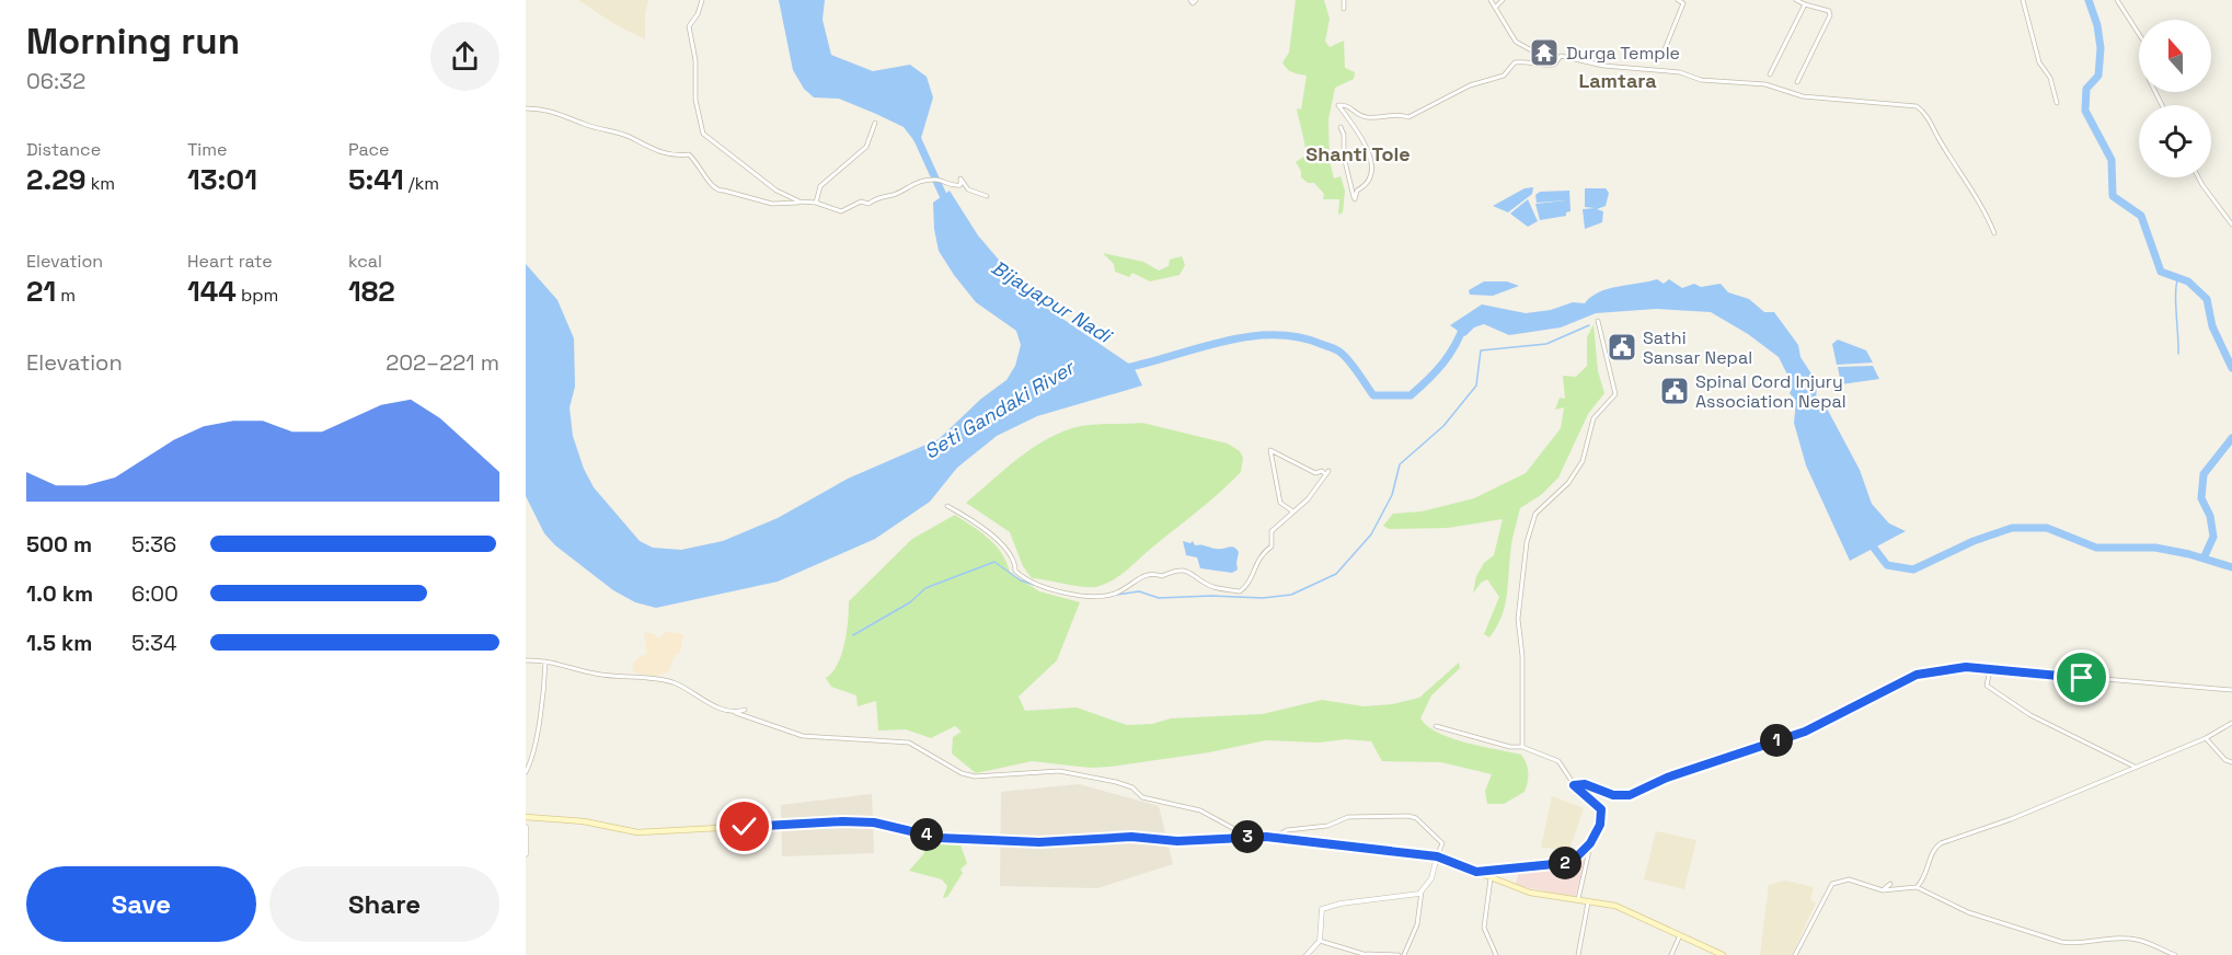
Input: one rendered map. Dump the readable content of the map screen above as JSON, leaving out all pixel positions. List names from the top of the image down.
{
  "districts": ["Lamtara", "Shanti Tole"],
  "water": ["Bijayapur Nadi", "Seti Gandaki River"],
  "places": {
    "temple": ["Durga Temple"],
    "public building": ["Sathi Sansar Nepal", "Spinal Cord Injury Association Nepal"]
  },
  "north": "top",
  "page": {
    "heading": ["Morning run", "06:32"],
    "stats": [
      ["Distance", "2.29 km"],
      ["Time", "13:01"],
      ["Pace", "5:41 /km"],
      ["Elevation", "21 m"],
      ["Heart rate", "144 bpm"],
      ["kcal", "182"]
    ],
    "chart": ["Elevation", "202–221 m"],
    "list": [
      {
        "name": "500 m",
        "note": "5:36"
      },
      {
        "name": "1.0 km",
        "note": "6:00"
      },
      {
        "name": "1.5 km",
        "note": "5:34"
      }
    ],
    "pins": [
      "1",
      "4",
      "3",
      "2"
    ],
    "buttons": ["Save", "Share"]
  }
}
